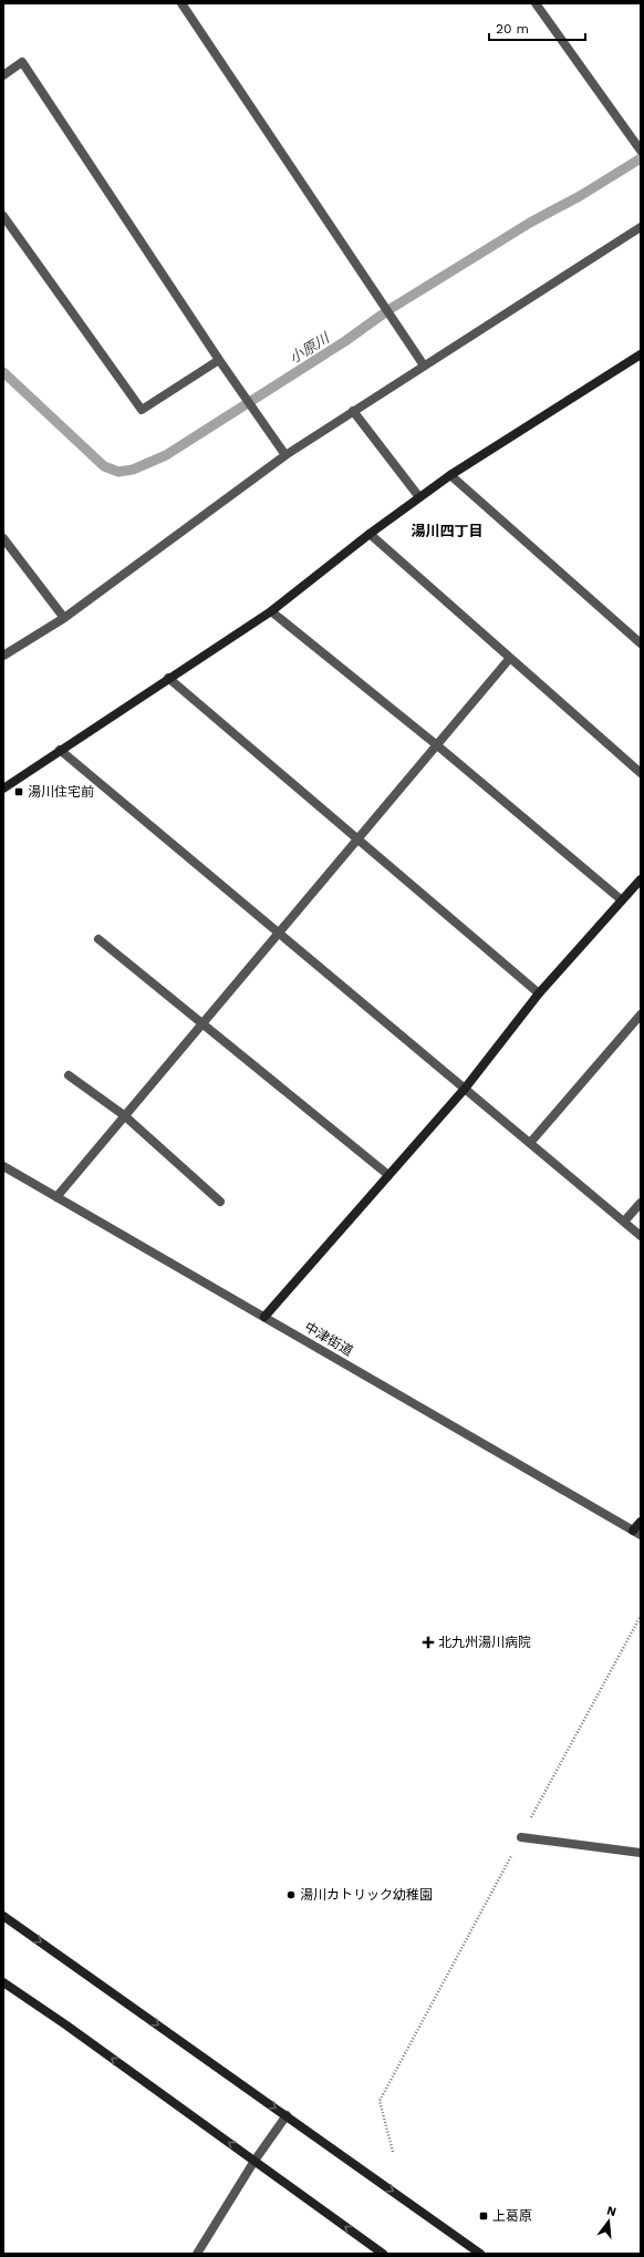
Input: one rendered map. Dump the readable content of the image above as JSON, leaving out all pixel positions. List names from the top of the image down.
{
  "streets": {
    "street": ["中津街道"]
  },
  "districts": ["湯川四丁目"],
  "water": ["小原川"],
  "places": {
    "transit": ["湯川住宅前", "上葛原"],
    "health": ["北九州湯川病院"],
    "other": ["湯川カトリック幼稚園"]
  },
  "scale_bar": "20 m",
  "north": "top"
}
